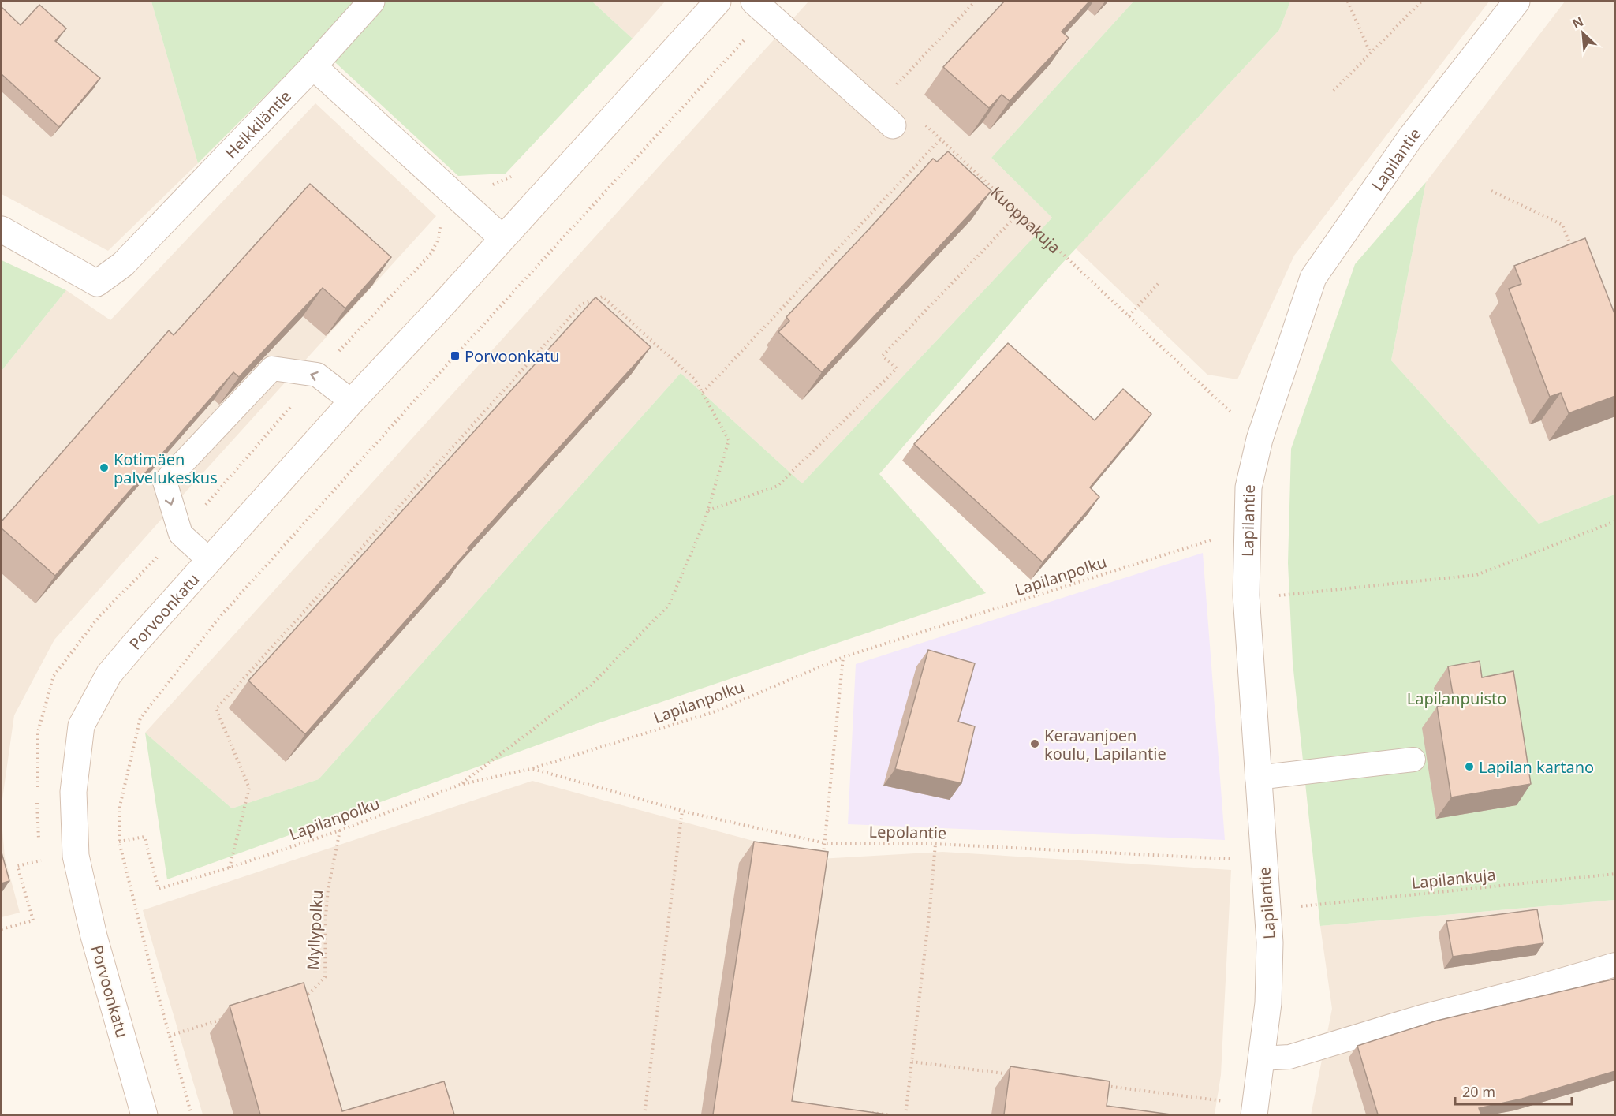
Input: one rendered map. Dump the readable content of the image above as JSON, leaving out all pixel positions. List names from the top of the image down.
{
  "streets": {
    "street": ["Heikkiläntie", "Lapilantie", "Porvoonkatu"],
    "path": [
      "Kuoppakuja",
      "Lapilanpolku",
      "Lepolantie",
      "Lapilankuja",
      "Myllypolku"
    ]
  },
  "crossings": [
    ["Lapilantie", "Kuoppakuja"],
    ["Lapilantie", "Lapilanpolku"],
    ["Lapilantie", "Lepolantie"],
    ["Lapilanpolku", "Lepolantie"],
    ["Lapilanpolku", "Myllypolku"]
  ],
  "parks": ["Lapilanpuisto"],
  "places": {
    "transit": ["Porvoonkatu"],
    "other": ["Kotimäen palvelukeskus", "Keravanjoen koulu, Lapilantie", "Lapilan kartano"]
  },
  "scale_bar": "20 m",
  "north": "top left"
}
